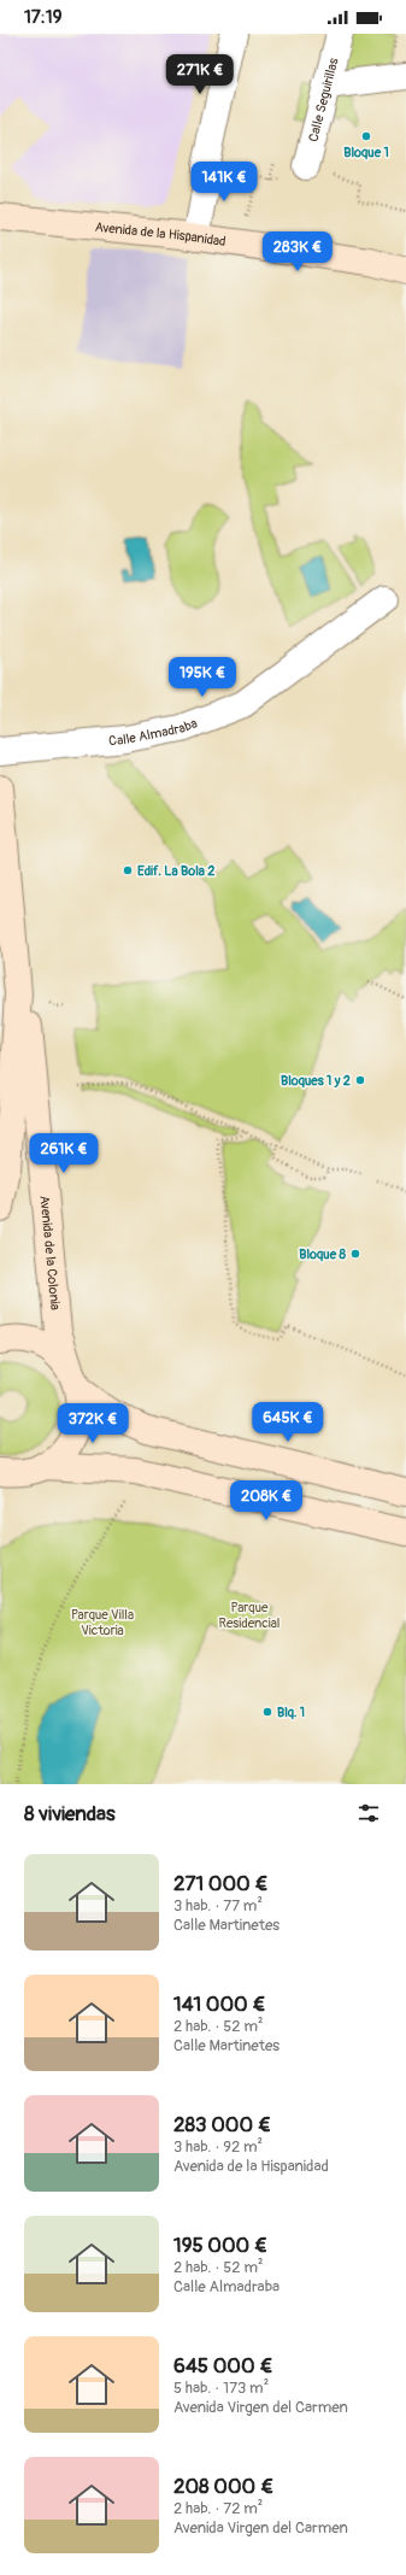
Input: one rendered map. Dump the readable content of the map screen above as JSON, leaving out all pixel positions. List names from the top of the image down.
{
  "streets": {
    "street": [
      "Calle Seguirillas",
      "Avenida de la Hispanidad",
      "Calle Almadraba",
      "Avenida de la Colonia"
    ]
  },
  "parks": ["Parque Residencial", "Parque Villa Victoria"],
  "places": [
    "Bloque 1",
    "Edif. La Bola 2",
    "Bloques 1 y 2",
    "Bloque 8",
    "Blq. 1"
  ],
  "page": {
    "status": "17:19",
    "price": [
      "271K €",
      "141K €",
      "283K €",
      "195K €",
      "261K €",
      "645K €",
      "372K €",
      "208K €"
    ],
    "heading": "8 viviendas",
    "list": [
      {
        "name": "271 000 €",
        "note": "3 hab. · 77 m² · Calle Martinetes"
      },
      {
        "name": "141 000 €",
        "note": "2 hab. · 52 m² · Calle Martinetes"
      },
      {
        "name": "283 000 €",
        "note": "3 hab. · 92 m² · Avenida de la Hispanidad"
      },
      {
        "name": "195 000 €",
        "note": "2 hab. · 52 m² · Calle Almadraba"
      },
      {
        "name": "645 000 €",
        "note": "5 hab. · 173 m² · Avenida Virgen del Carmen"
      },
      {
        "name": "208 000 €",
        "note": "2 hab. · 72 m² · Avenida Virgen del Carmen"
      }
    ]
  }
}
